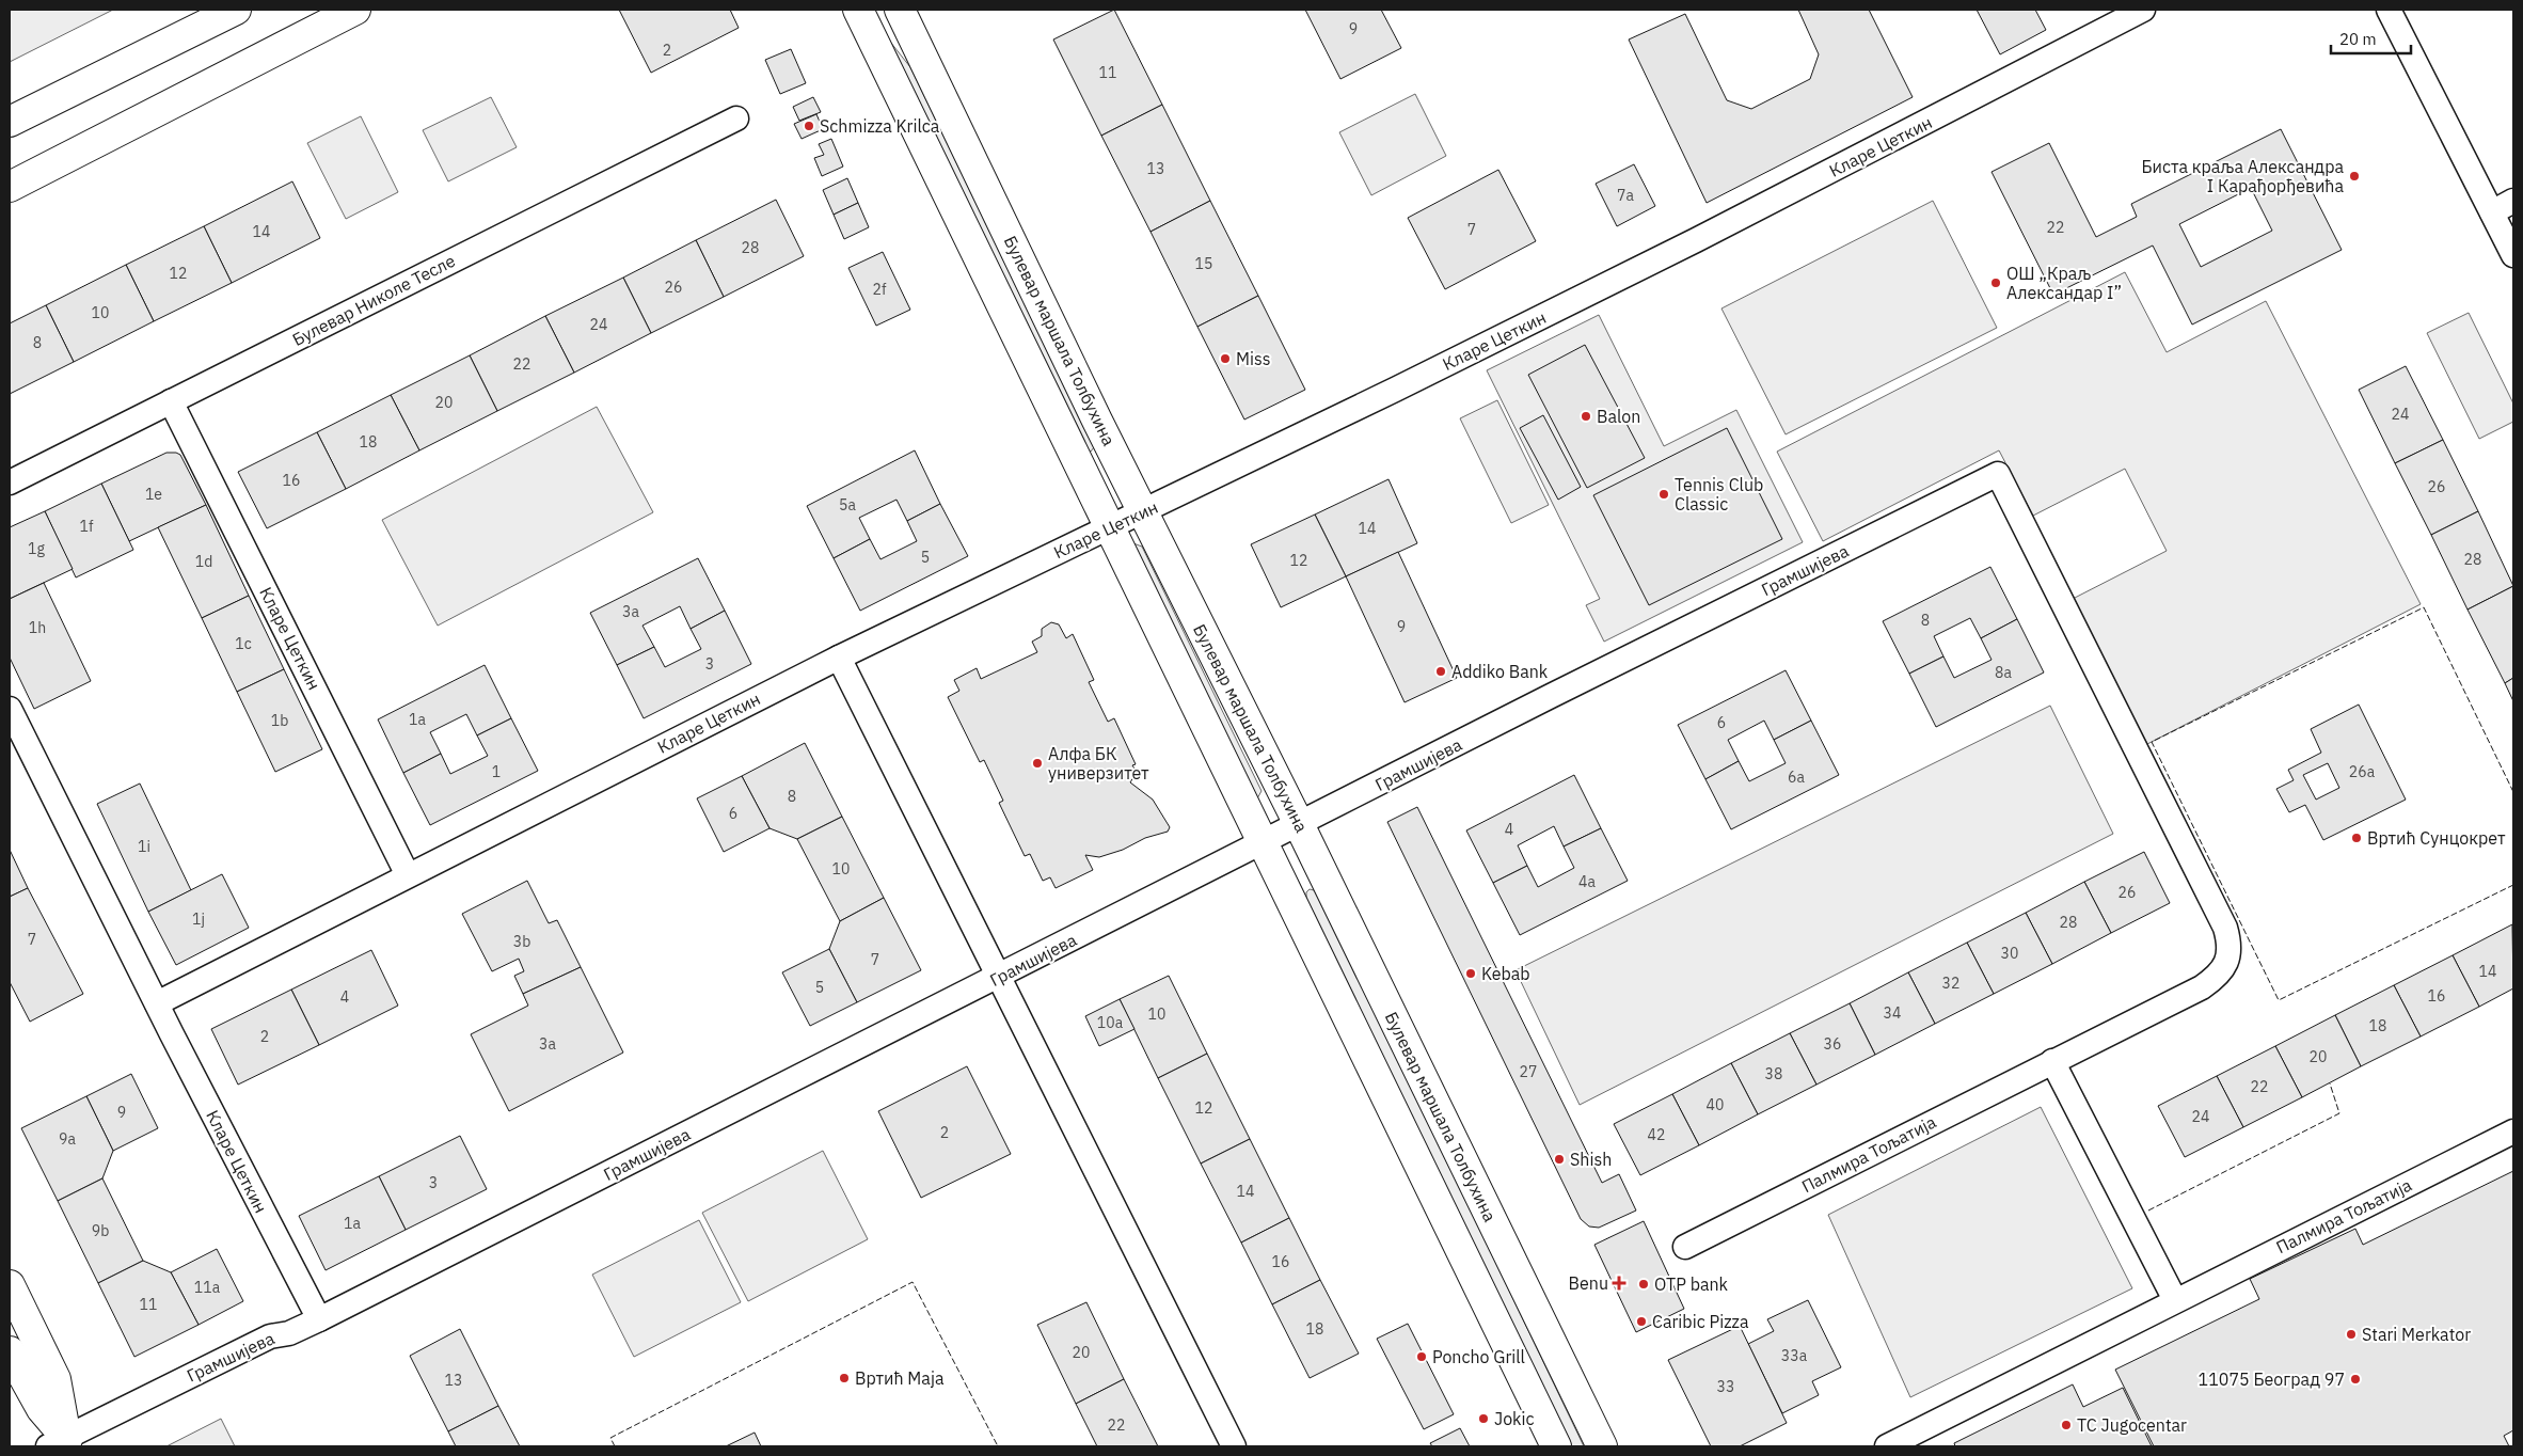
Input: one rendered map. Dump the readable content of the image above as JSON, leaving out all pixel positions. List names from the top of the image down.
{
  "streets": {
    "street": [
      "Кларе Цеткин",
      "Булевар Николе Тесле",
      "Булевар маршала Толбухина",
      "Грамшијева",
      "Палмира Тољатија"
    ]
  },
  "crossings": [
    ["Кларе Цеткин", "Булевар Николе Тесле"],
    ["Кларе Цеткин", "Булевар маршала Толбухина"],
    ["Кларе Цеткин", "Грамшијева"],
    ["Булевар маршала Толбухина", "Грамшијева"],
    ["Грамшијева", "Палмира Тољатија"]
  ],
  "places": {
    "other": [
      "Schmizza Krilca",
      "Биста краља Александра I Карађорђевића",
      "ОШ „Краљ Александар I”",
      "Miss",
      "Balon",
      "Tennis Club Classic",
      "Addiko Bank",
      "Алфа БК универзитет",
      "Вртић Сунцокрет",
      "Kebab",
      "Shish",
      "OTP bank",
      "Caribic Pizza",
      "Stari Merkator",
      "Poncho Grill",
      "Вртић Маја",
      "11075 Београд 97",
      "Jokic",
      "TC Jugocentar"
    ],
    "health": ["Benu"]
  },
  "house_numbers": [
    "9",
    "2",
    "11",
    "13",
    "7a",
    "22",
    "7",
    "14",
    "28",
    "15",
    "12",
    "26",
    "2f",
    "10",
    "24",
    "8",
    "22",
    "20",
    "24",
    "18",
    "16",
    "26",
    "1e",
    "5a",
    "1f",
    "14",
    "1g",
    "5",
    "28",
    "12",
    "1d",
    "3a",
    "8",
    "9",
    "1h",
    "1c",
    "3",
    "8a",
    "1a",
    "1b",
    "6",
    "1",
    "26a",
    "6a",
    "8",
    "6",
    "4",
    "1i",
    "10",
    "4a",
    "26",
    "1j",
    "28",
    "7",
    "3b",
    "30",
    "7",
    "14",
    "32",
    "5",
    "16",
    "4",
    "34",
    "10",
    "10a",
    "18",
    "2",
    "3a",
    "36",
    "20",
    "27",
    "38",
    "22",
    "40",
    "12",
    "9",
    "24",
    "2",
    "42",
    "9a",
    "3",
    "14",
    "1a",
    "9b",
    "16",
    "11a",
    "11",
    "18",
    "20",
    "33a",
    "13",
    "33",
    "22"
  ],
  "scale_bar": "20 m"
}
